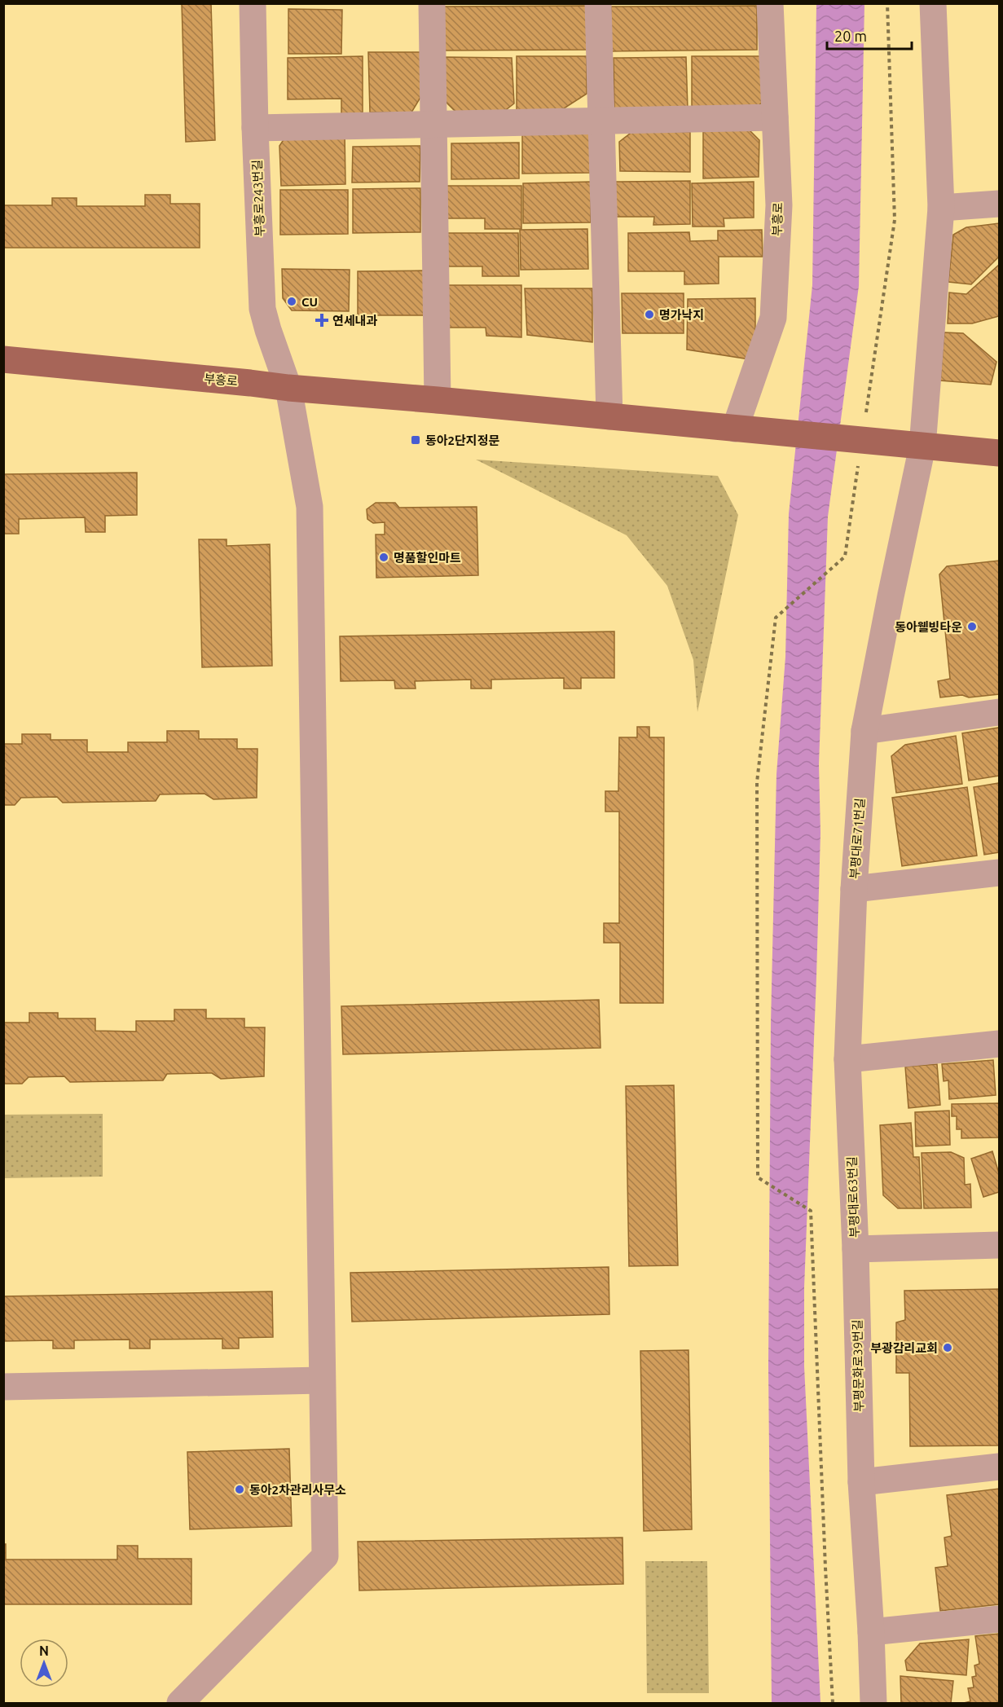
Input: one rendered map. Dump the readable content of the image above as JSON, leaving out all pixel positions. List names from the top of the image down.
{
  "streets": {
    "main road": ["부흥로"],
    "street": [
      "부흥로243번길",
      "부평대로71번길",
      "부평대로63번길",
      "부평문화로39번길"
    ]
  },
  "crossings": [
    ["부흥로243번길", "부흥로"],
    ["부흥로", "부평대로71번길"],
    ["부평대로71번길", "부평대로63번길"],
    ["부평대로63번길", "부평문화로39번길"]
  ],
  "places": {
    "other": [
      "CU",
      "명가낙지",
      "명품할인마트",
      "동아웰빙타운",
      "부광감리교회",
      "동아2차관리사무소"
    ],
    "health": ["연세내과"],
    "transit": ["동아2단지정문"]
  },
  "scale_bar": "20 m",
  "north": "top"
}
